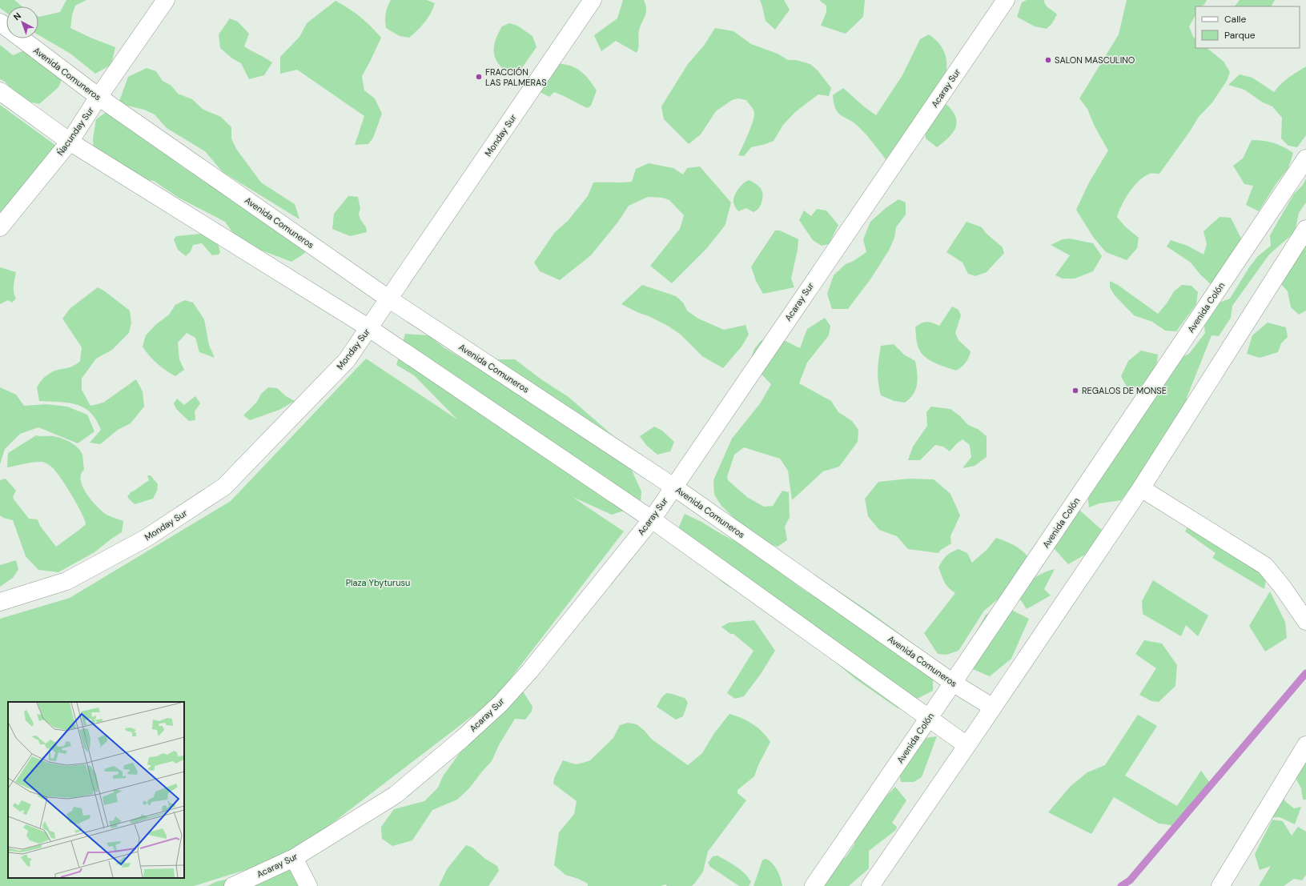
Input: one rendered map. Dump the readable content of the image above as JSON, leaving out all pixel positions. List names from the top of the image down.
{
  "streets": {
    "street": [
      "Avenida Comuneros",
      "Acaray Sur",
      "Ńacunday Sur",
      "Monday Sur",
      "Avenida Colón"
    ]
  },
  "crossings": [
    ["Avenida Comuneros", "Acaray Sur"],
    ["Avenida Comuneros", "Ńacunday Sur"],
    ["Avenida Comuneros", "Monday Sur"],
    ["Avenida Comuneros", "Avenida Colón"]
  ],
  "parks": ["Plaza Ybyturusu"],
  "places": ["SALON MASCULINO", "FRACCIÓN LAS PALMERAS", "REGALOS DE MONSE"],
  "legend": ["Calle", "Parque"],
  "north": "top left"
}
